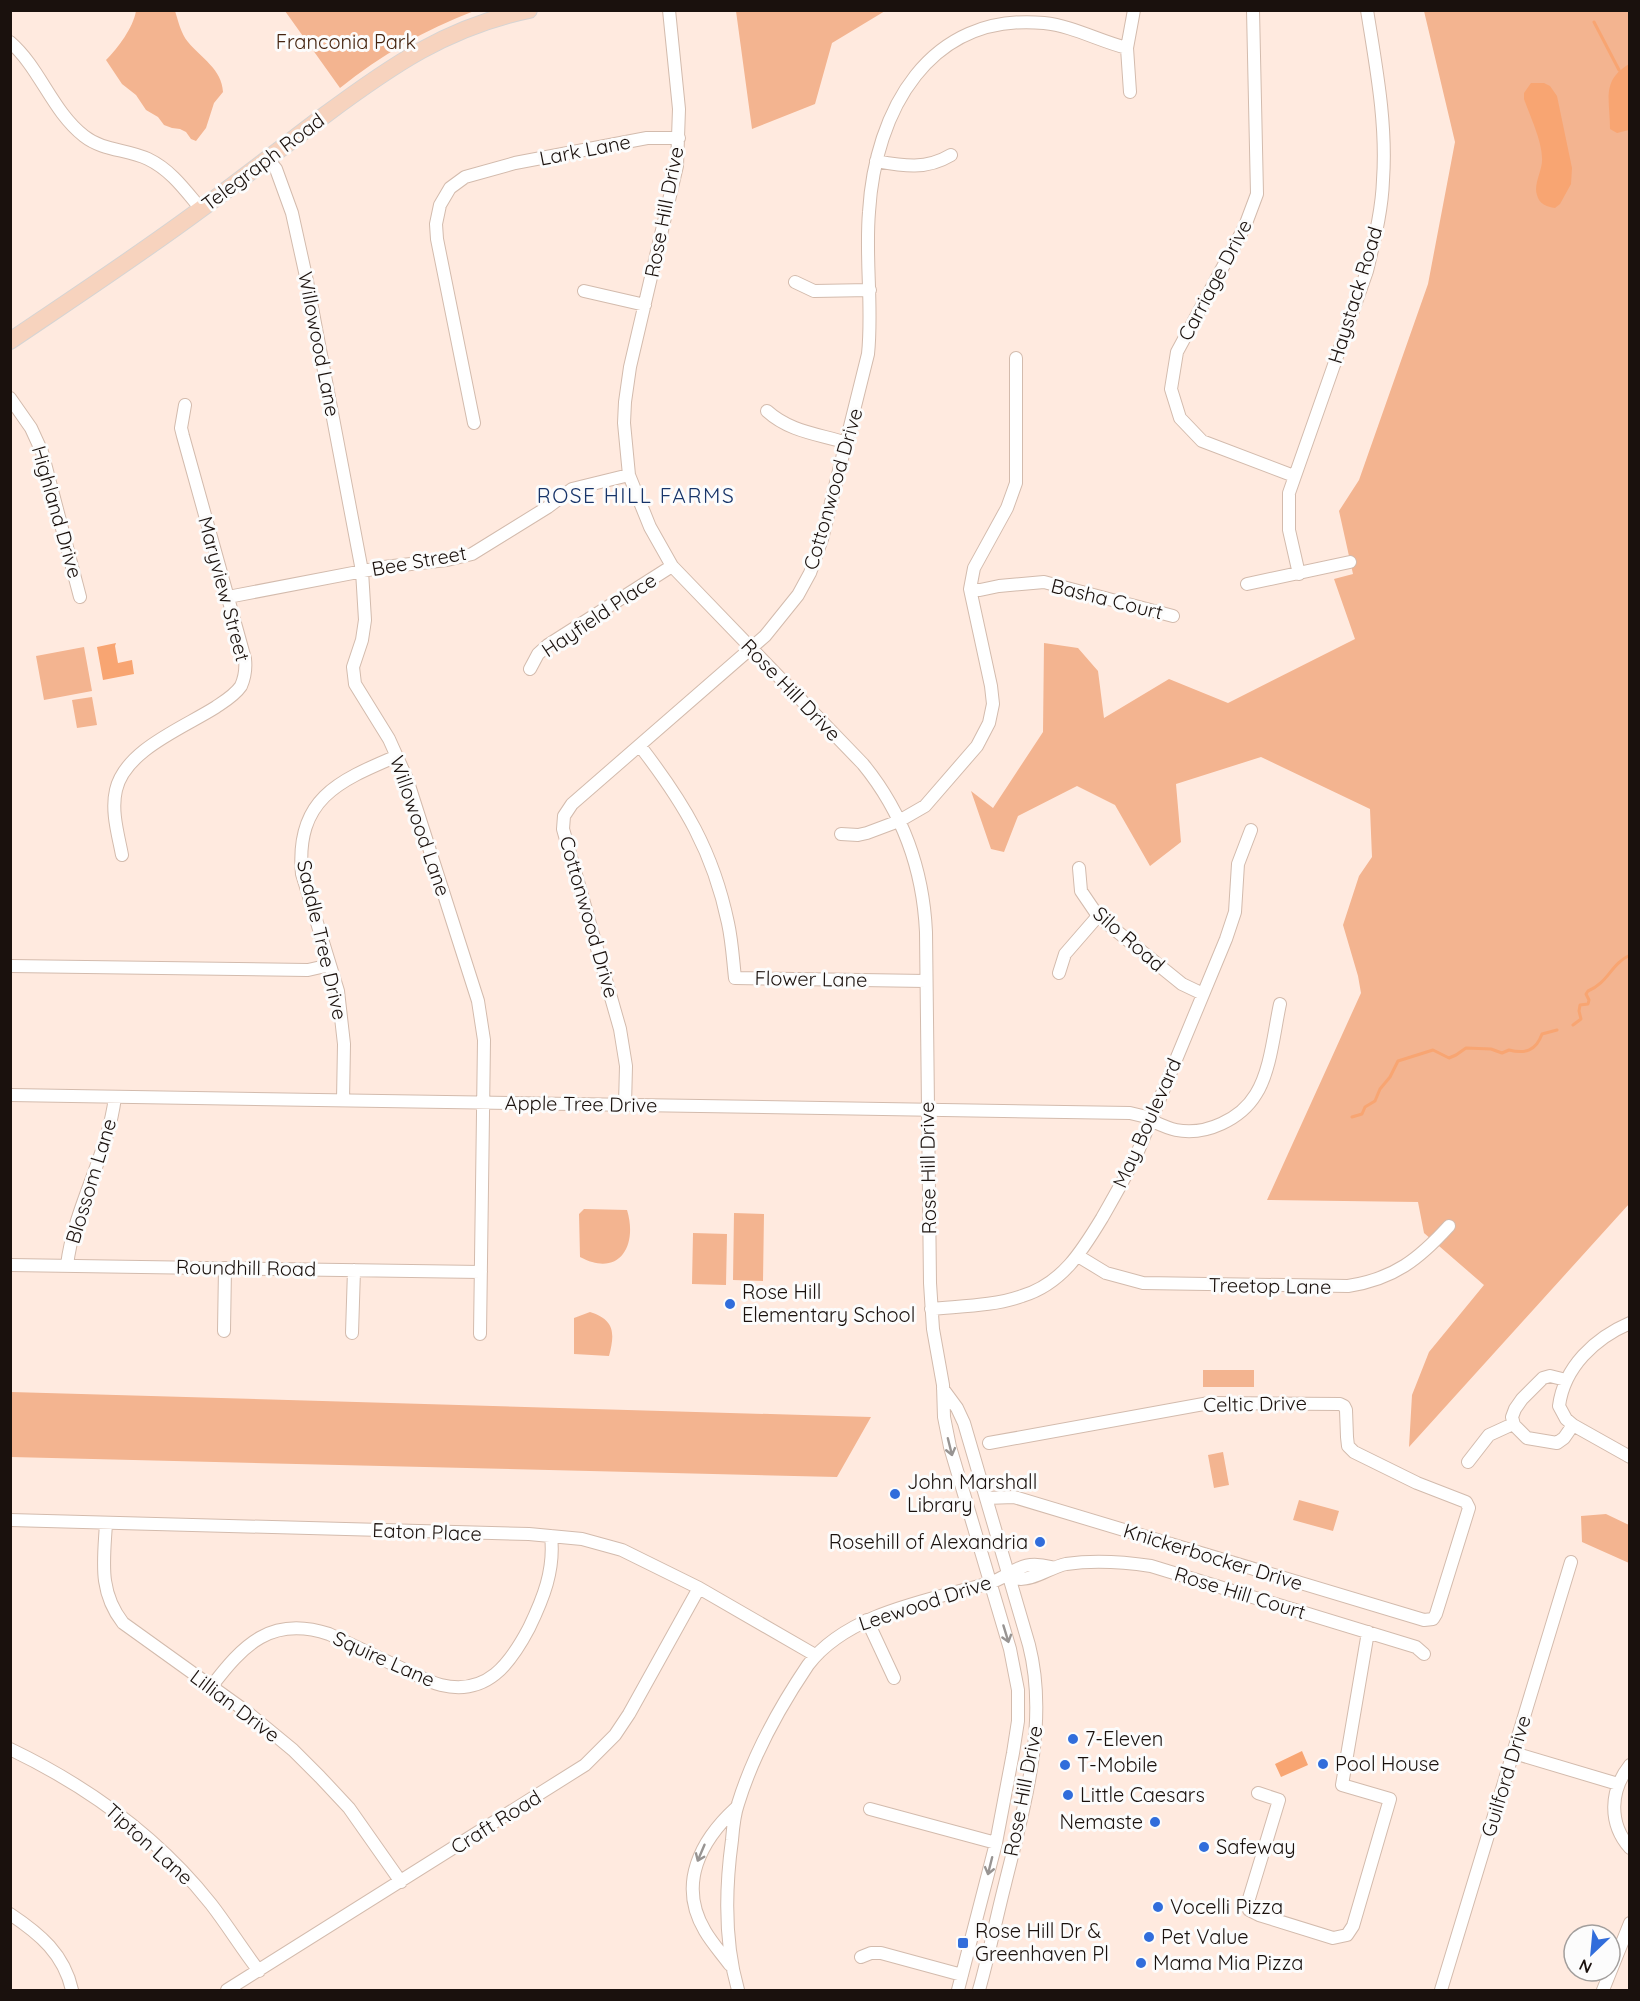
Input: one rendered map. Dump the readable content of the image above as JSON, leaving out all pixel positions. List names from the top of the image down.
{
  "streets": {
    "main road": ["Telegraph Road"],
    "street": [
      "Lark Lane",
      "Rose Hill Drive",
      "Carriage Drive",
      "Haystack Road",
      "Willowood Lane",
      "Cottonwood Drive",
      "Highland Drive",
      "Bee Street",
      "Maryview Street",
      "Basha Court",
      "Hayfield Place",
      "Silo Road",
      "Saddle Tree Drive",
      "Flower Lane",
      "Apple Tree Drive",
      "May Boulevard",
      "Blossom Lane",
      "Roundhill Road",
      "Treetop Lane",
      "Celtic Drive",
      "Eaton Place",
      "Knickerbocker Drive",
      "Rose Hill Court",
      "Leewood Drive",
      "Squire Lane",
      "Lillian Drive",
      "Guilford Drive",
      "Craft Road",
      "Tipton Lane"
    ]
  },
  "crossings": [
    ["Lark Lane", "Rose Hill Drive"],
    ["Telegraph Road", "Willowood Lane"],
    ["Rose Hill Drive", "Cottonwood Drive"],
    ["Rose Hill Drive", "Bee Street"],
    ["Rose Hill Drive", "Hayfield Place"],
    ["Rose Hill Drive", "Flower Lane"],
    ["Rose Hill Drive", "Apple Tree Drive"],
    ["Rose Hill Drive", "May Boulevard"],
    ["Rose Hill Drive", "Knickerbocker Drive"],
    ["Rose Hill Drive", "Rose Hill Court"],
    ["Rose Hill Drive", "Leewood Drive"],
    ["Carriage Drive", "Haystack Road"],
    ["Willowood Lane", "Bee Street"],
    ["Willowood Lane", "Saddle Tree Drive"],
    ["Willowood Lane", "Apple Tree Drive"],
    ["Willowood Lane", "Roundhill Road"],
    ["Cottonwood Drive", "Flower Lane"],
    ["Cottonwood Drive", "Apple Tree Drive"],
    ["Bee Street", "Maryview Street"],
    ["Silo Road", "May Boulevard"],
    ["Saddle Tree Drive", "Apple Tree Drive"],
    ["Apple Tree Drive", "May Boulevard"],
    ["Apple Tree Drive", "Blossom Lane"],
    ["May Boulevard", "Treetop Lane"],
    ["Blossom Lane", "Roundhill Road"],
    ["Celtic Drive", "Knickerbocker Drive"],
    ["Eaton Place", "Leewood Drive"],
    ["Eaton Place", "Squire Lane"],
    ["Eaton Place", "Lillian Drive"],
    ["Eaton Place", "Craft Road"],
    ["Rose Hill Court", "Leewood Drive"],
    ["Squire Lane", "Lillian Drive"],
    ["Lillian Drive", "Craft Road"],
    ["Craft Road", "Tipton Lane"]
  ],
  "districts": ["ROSE HILL FARMS"],
  "parks": ["Franconia Park"],
  "places": {
    "other": [
      "Rose Hill Elementary School",
      "John Marshall Library",
      "Rosehill of Alexandria",
      "7-Eleven",
      "Pool House",
      "T-Mobile",
      "Little Caesars",
      "Nemaste",
      "Safeway",
      "Vocelli Pizza",
      "Pet Value",
      "Mama Mia Pizza"
    ],
    "transit": ["Rose Hill Dr & Greenhaven Pl"]
  },
  "north": "bottom left"
}
